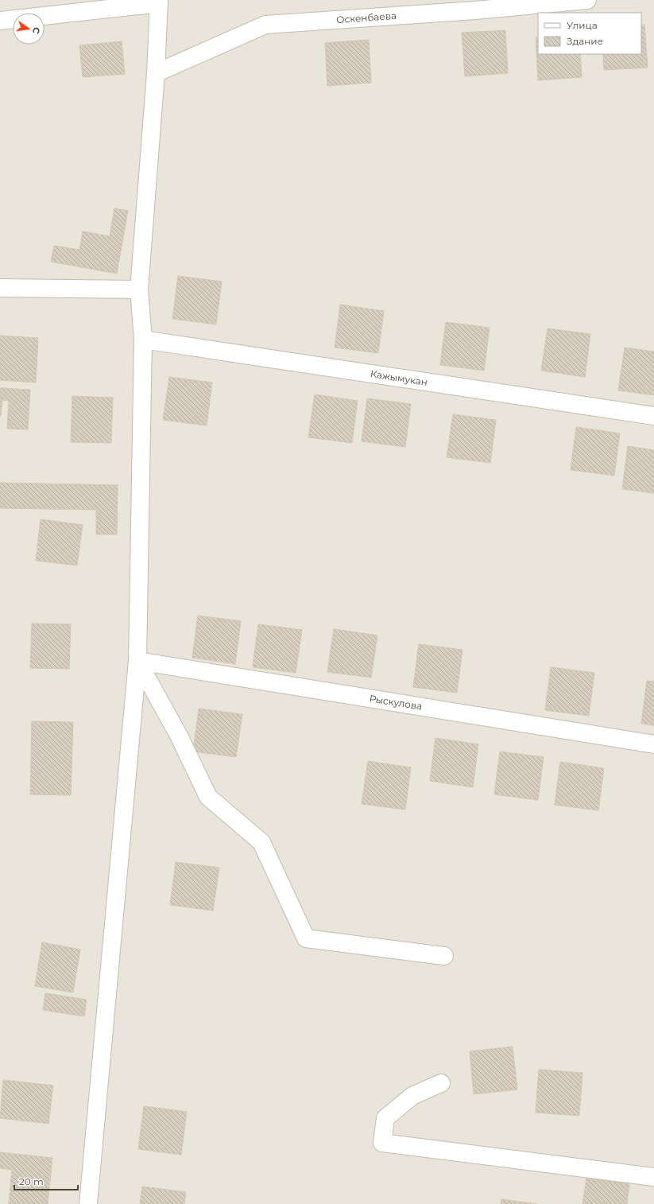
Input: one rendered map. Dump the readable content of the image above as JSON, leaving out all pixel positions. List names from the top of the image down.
{
  "streets": {
    "street": ["Оскенбаева", "Кажымукан", "Рыскулова"]
  },
  "legend": ["Улица", "Здание"],
  "scale_bar": "20 m",
  "north": "right"
}
